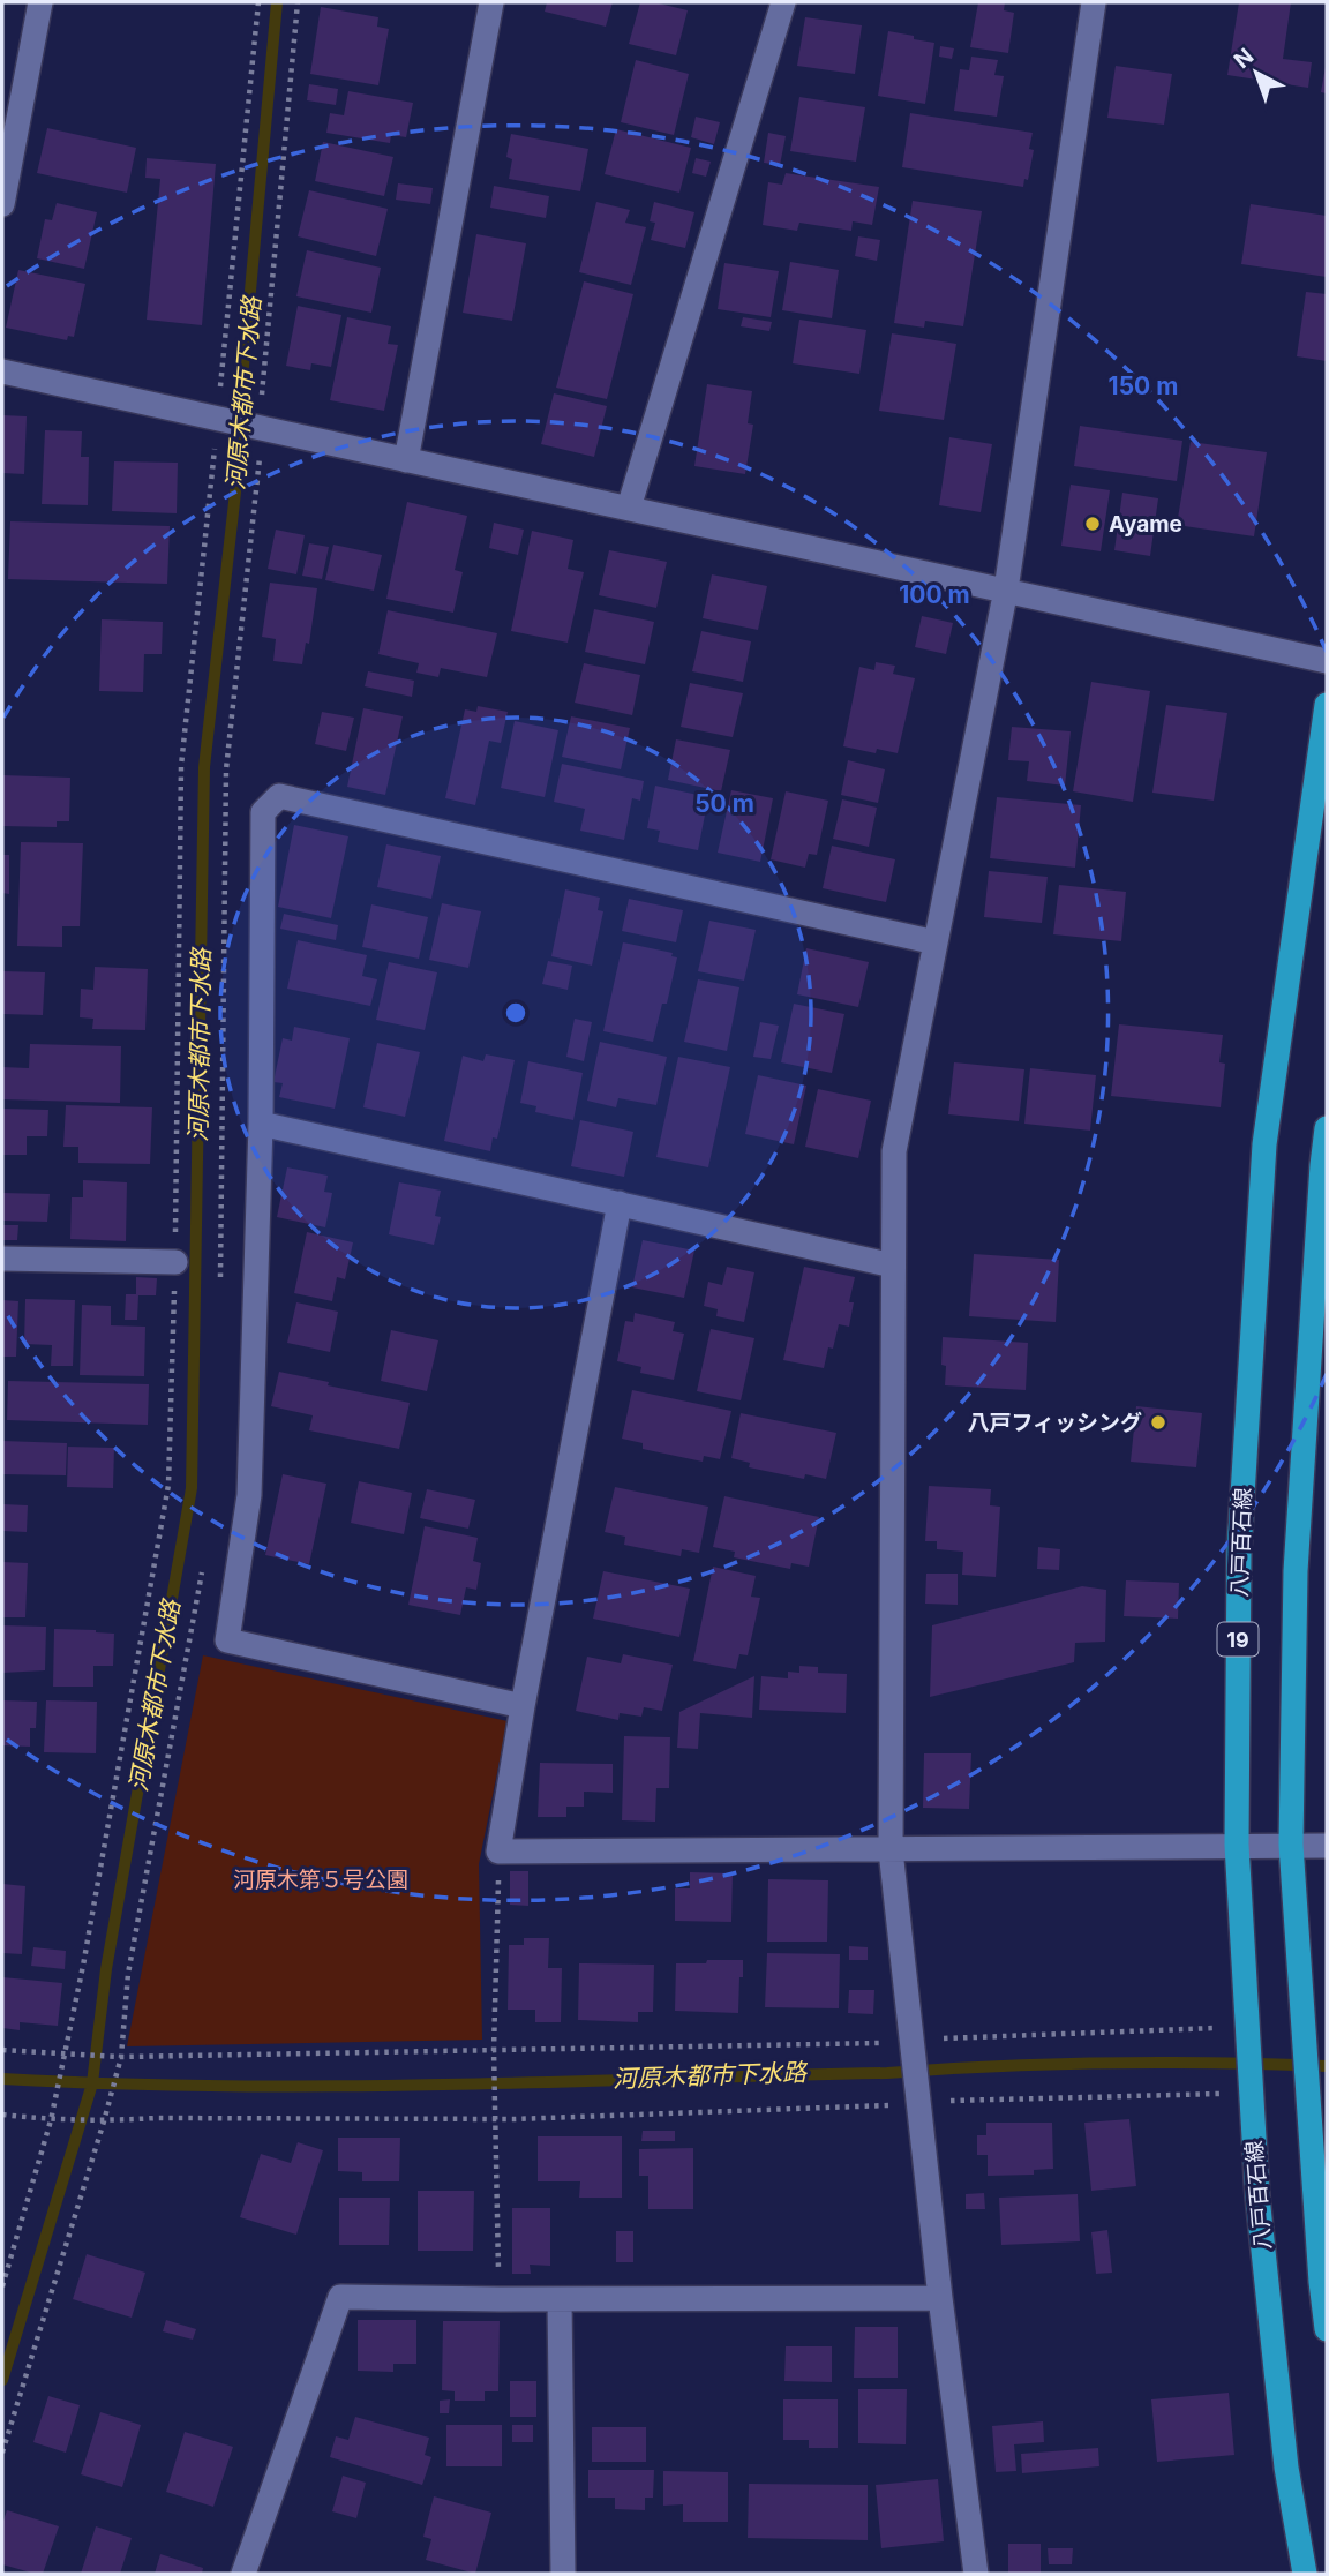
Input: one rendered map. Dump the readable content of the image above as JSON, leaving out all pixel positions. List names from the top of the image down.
{
  "streets": {
    "main road": ["八戸百石線", "19"]
  },
  "water": ["河原木都市下水路"],
  "parks": ["河原木第５号公園"],
  "places": ["Ayame", "八戸フィッシング"],
  "north": "top left",
  "rings": ["150 m", "100 m", "50 m"]
}
